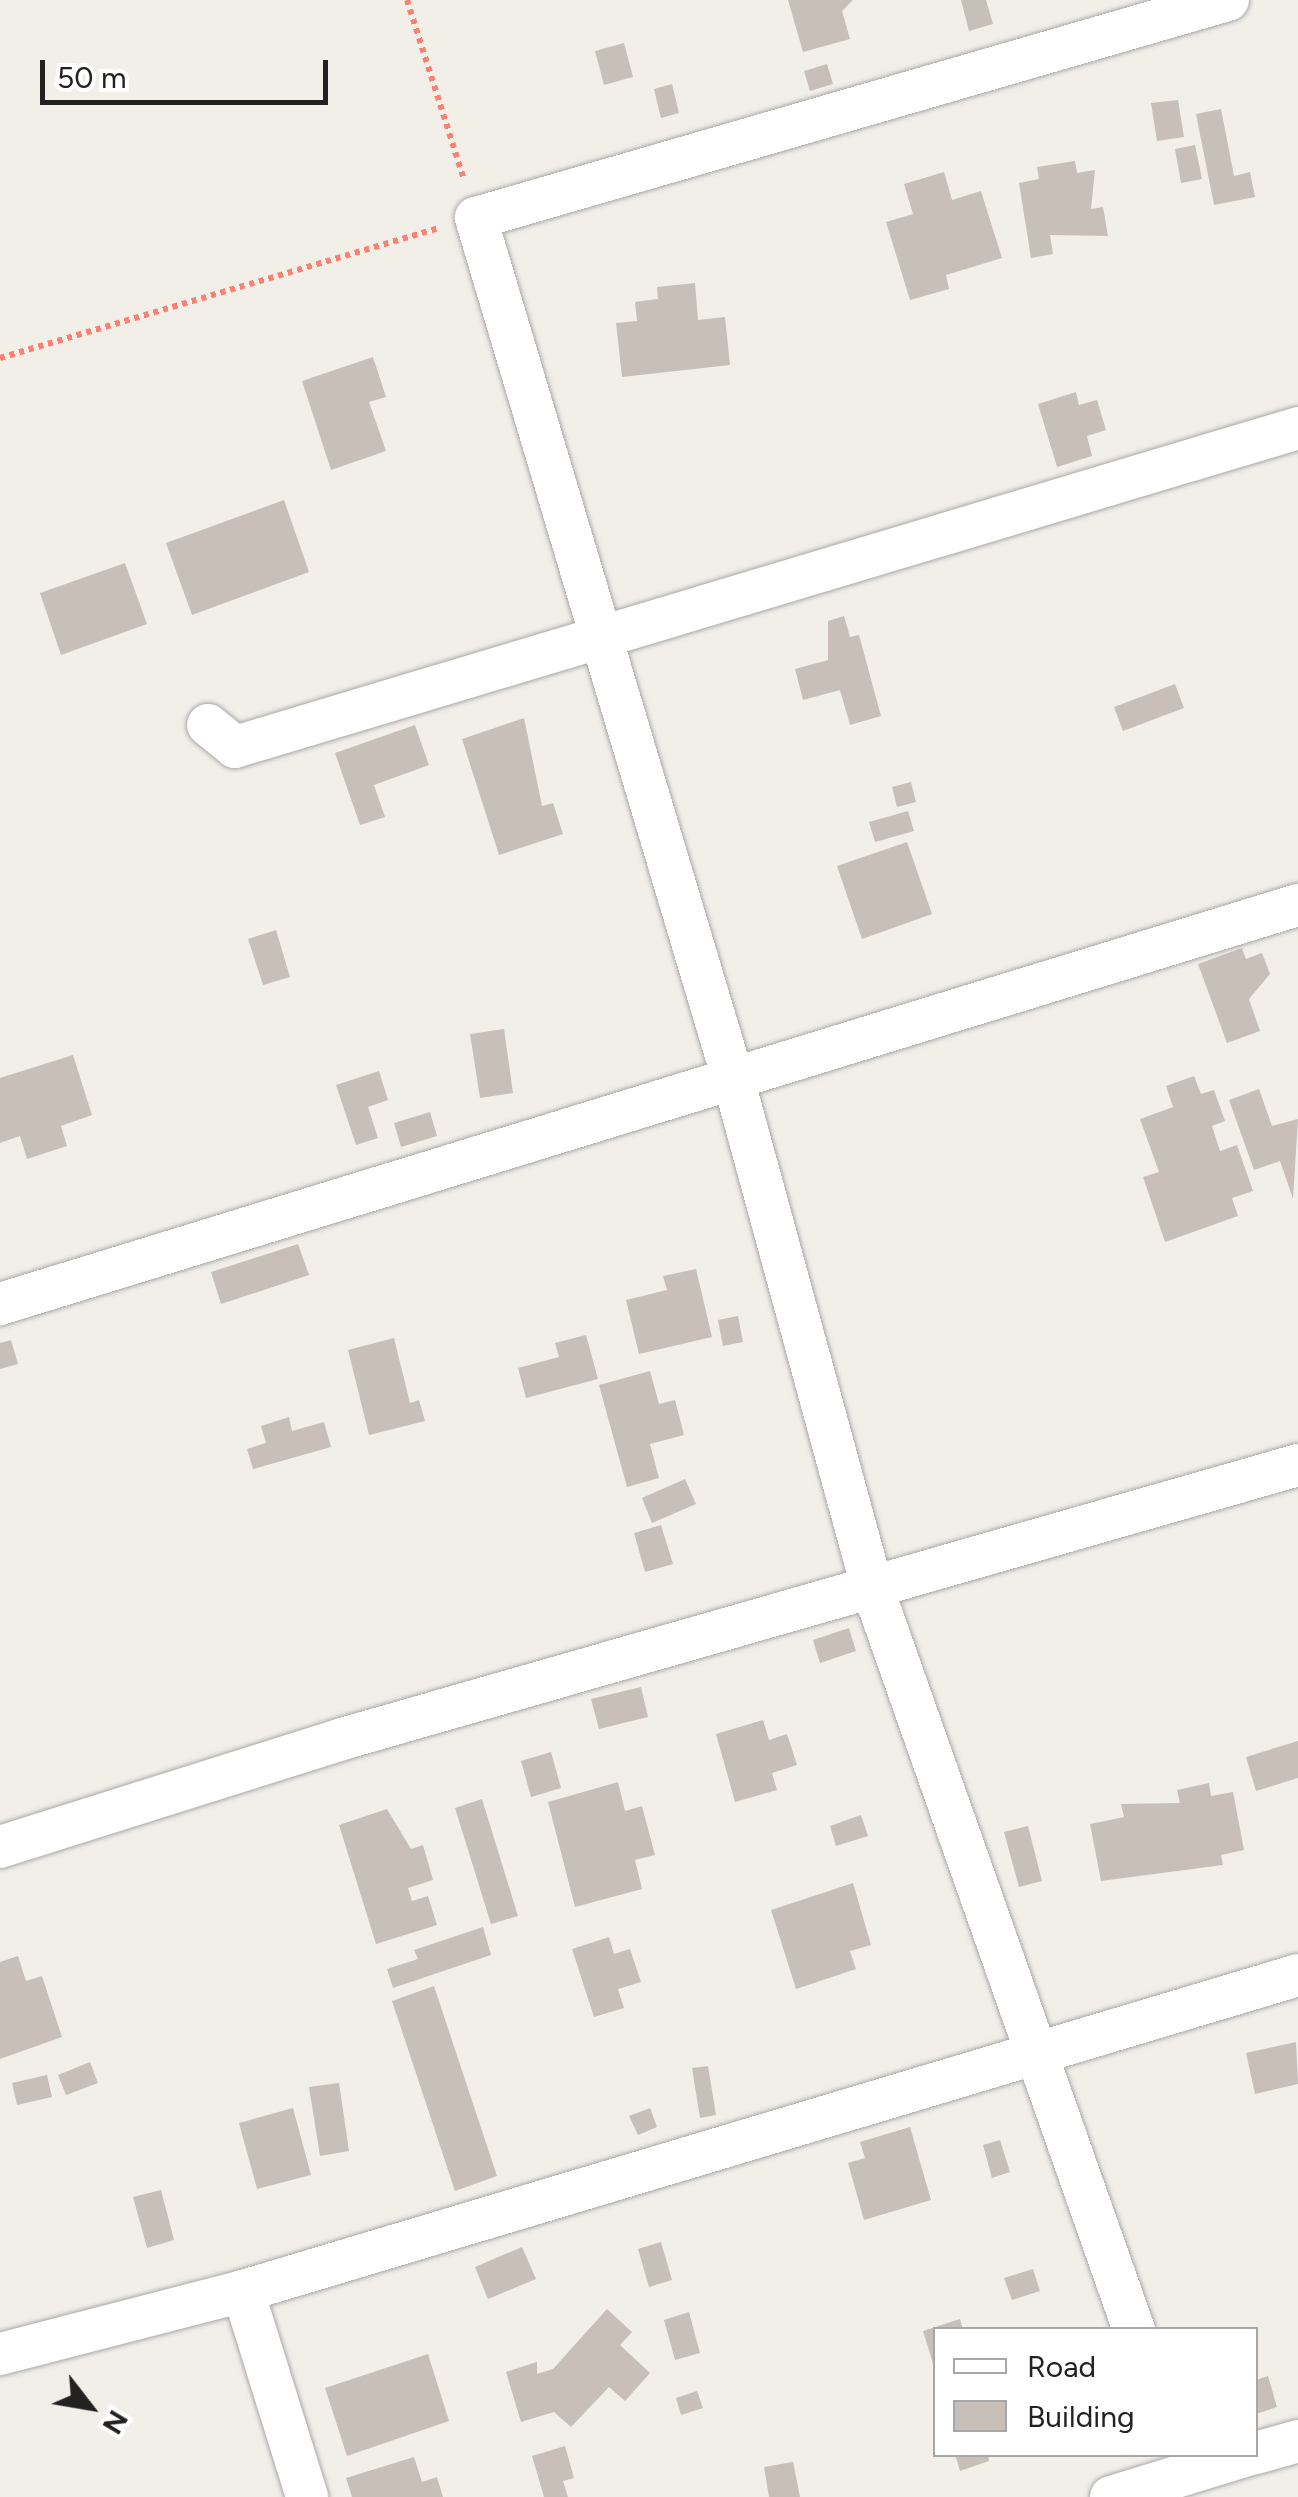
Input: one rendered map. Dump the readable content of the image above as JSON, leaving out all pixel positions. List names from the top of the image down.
{
  "legend": ["Road", "Building"],
  "scale_bar": "50 m",
  "north": "bottom right"
}
